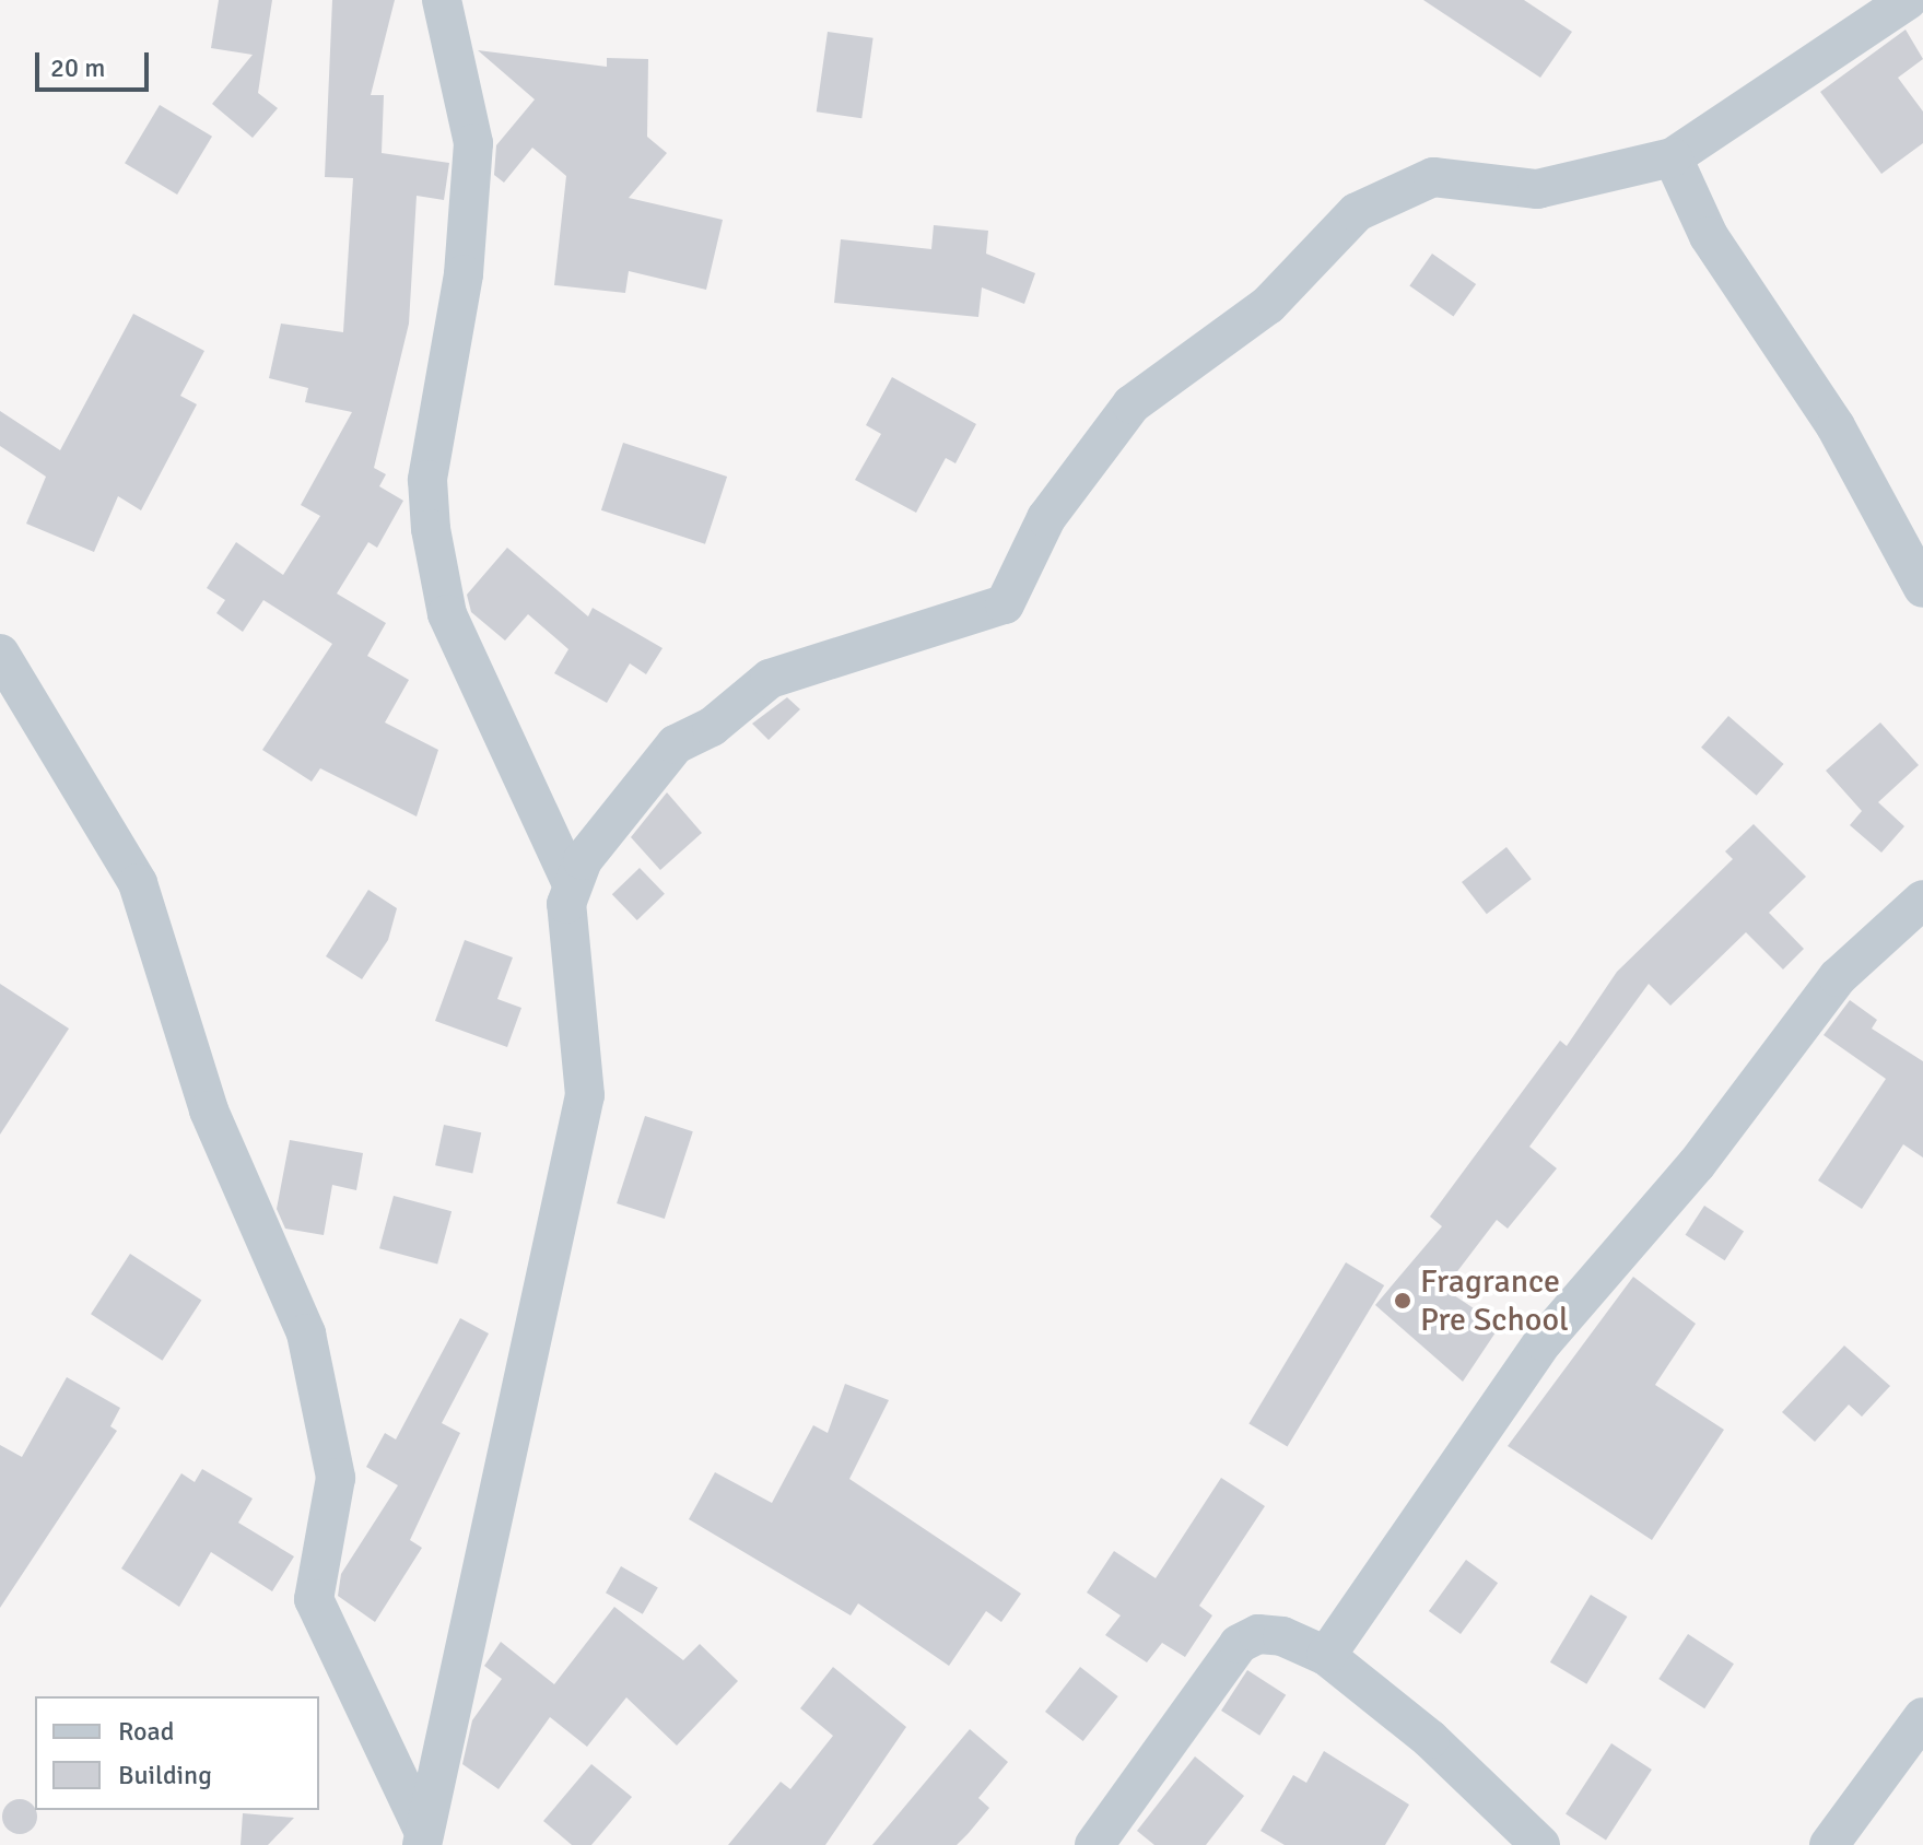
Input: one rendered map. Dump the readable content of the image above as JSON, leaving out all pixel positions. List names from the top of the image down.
{
  "places": ["Fragrance Pre School"],
  "legend": ["Road", "Building"],
  "scale_bar": "20 m"
}
